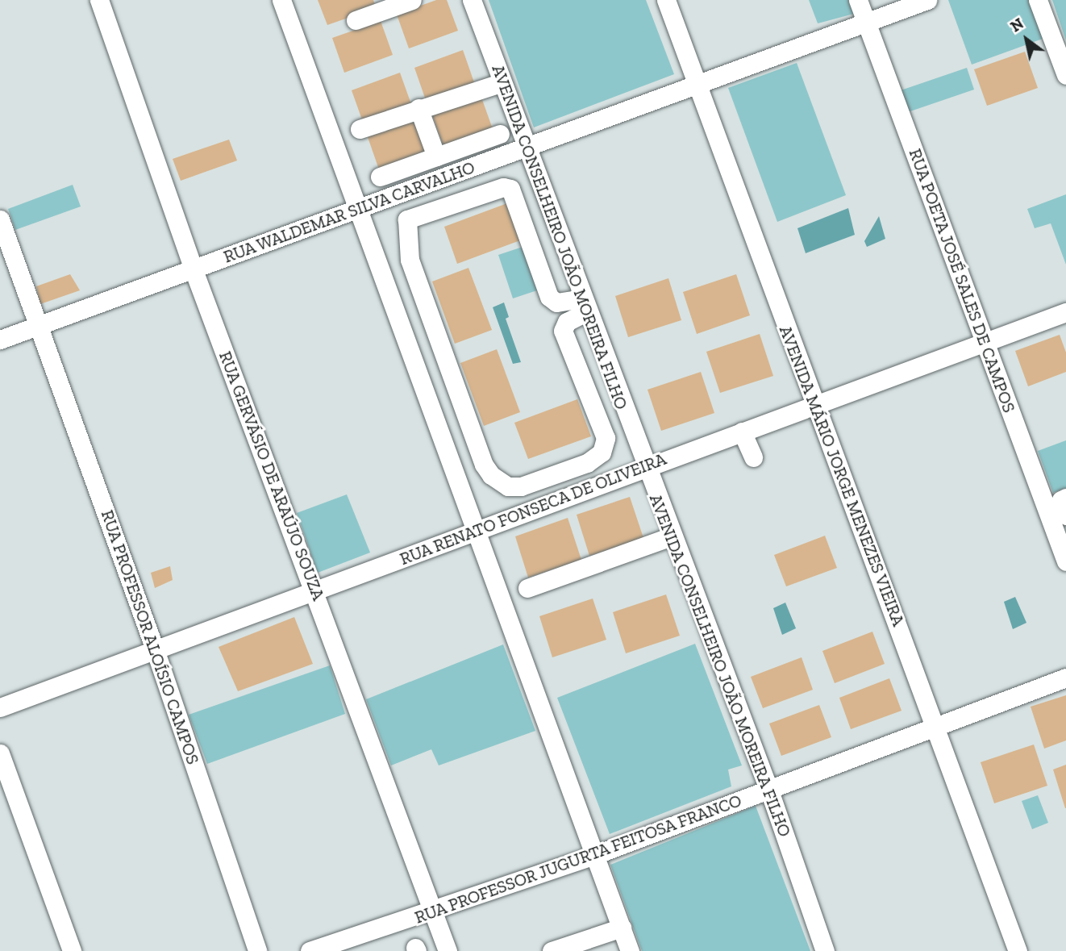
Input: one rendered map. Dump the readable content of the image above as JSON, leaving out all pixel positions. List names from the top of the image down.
{
  "streets": {
    "street": [
      "RUA WALDEMAR SILVA CARVALHO",
      "AVENIDA CONSELHEIRO JOÃO MOREIRA FILHO",
      "RUA POETA JOSÉ SALES DE CAMPOS",
      "RUA GERVÁSIO DE ARAÚJO SOUZA",
      "AVENIDA MÁRIO JORGE MENEZES VIEIRA",
      "RUA RENATO FONSECA DE OLIVEIRA",
      "RUA PROFESSOR ALOÍSIO CAMPOS",
      "RUA PROFESSOR JUGURTA FEITOSA FRANCO"
    ]
  },
  "crossings": [
    ["RUA WALDEMAR SILVA CARVALHO", "AVENIDA CONSELHEIRO JOÃO MOREIRA FILHO"],
    ["RUA WALDEMAR SILVA CARVALHO", "RUA POETA JOSÉ SALES DE CAMPOS"],
    ["RUA WALDEMAR SILVA CARVALHO", "RUA GERVÁSIO DE ARAÚJO SOUZA"],
    ["RUA WALDEMAR SILVA CARVALHO", "AVENIDA MÁRIO JORGE MENEZES VIEIRA"],
    ["RUA WALDEMAR SILVA CARVALHO", "RUA PROFESSOR ALOÍSIO CAMPOS"],
    ["AVENIDA CONSELHEIRO JOÃO MOREIRA FILHO", "RUA RENATO FONSECA DE OLIVEIRA"],
    ["AVENIDA CONSELHEIRO JOÃO MOREIRA FILHO", "RUA PROFESSOR JUGURTA FEITOSA FRANCO"],
    ["RUA POETA JOSÉ SALES DE CAMPOS", "RUA RENATO FONSECA DE OLIVEIRA"],
    ["RUA GERVÁSIO DE ARAÚJO SOUZA", "RUA RENATO FONSECA DE OLIVEIRA"],
    ["RUA GERVÁSIO DE ARAÚJO SOUZA", "RUA PROFESSOR JUGURTA FEITOSA FRANCO"],
    ["AVENIDA MÁRIO JORGE MENEZES VIEIRA", "RUA RENATO FONSECA DE OLIVEIRA"],
    ["AVENIDA MÁRIO JORGE MENEZES VIEIRA", "RUA PROFESSOR JUGURTA FEITOSA FRANCO"],
    ["RUA RENATO FONSECA DE OLIVEIRA", "RUA PROFESSOR ALOÍSIO CAMPOS"]
  ],
  "north": "top left"
}
